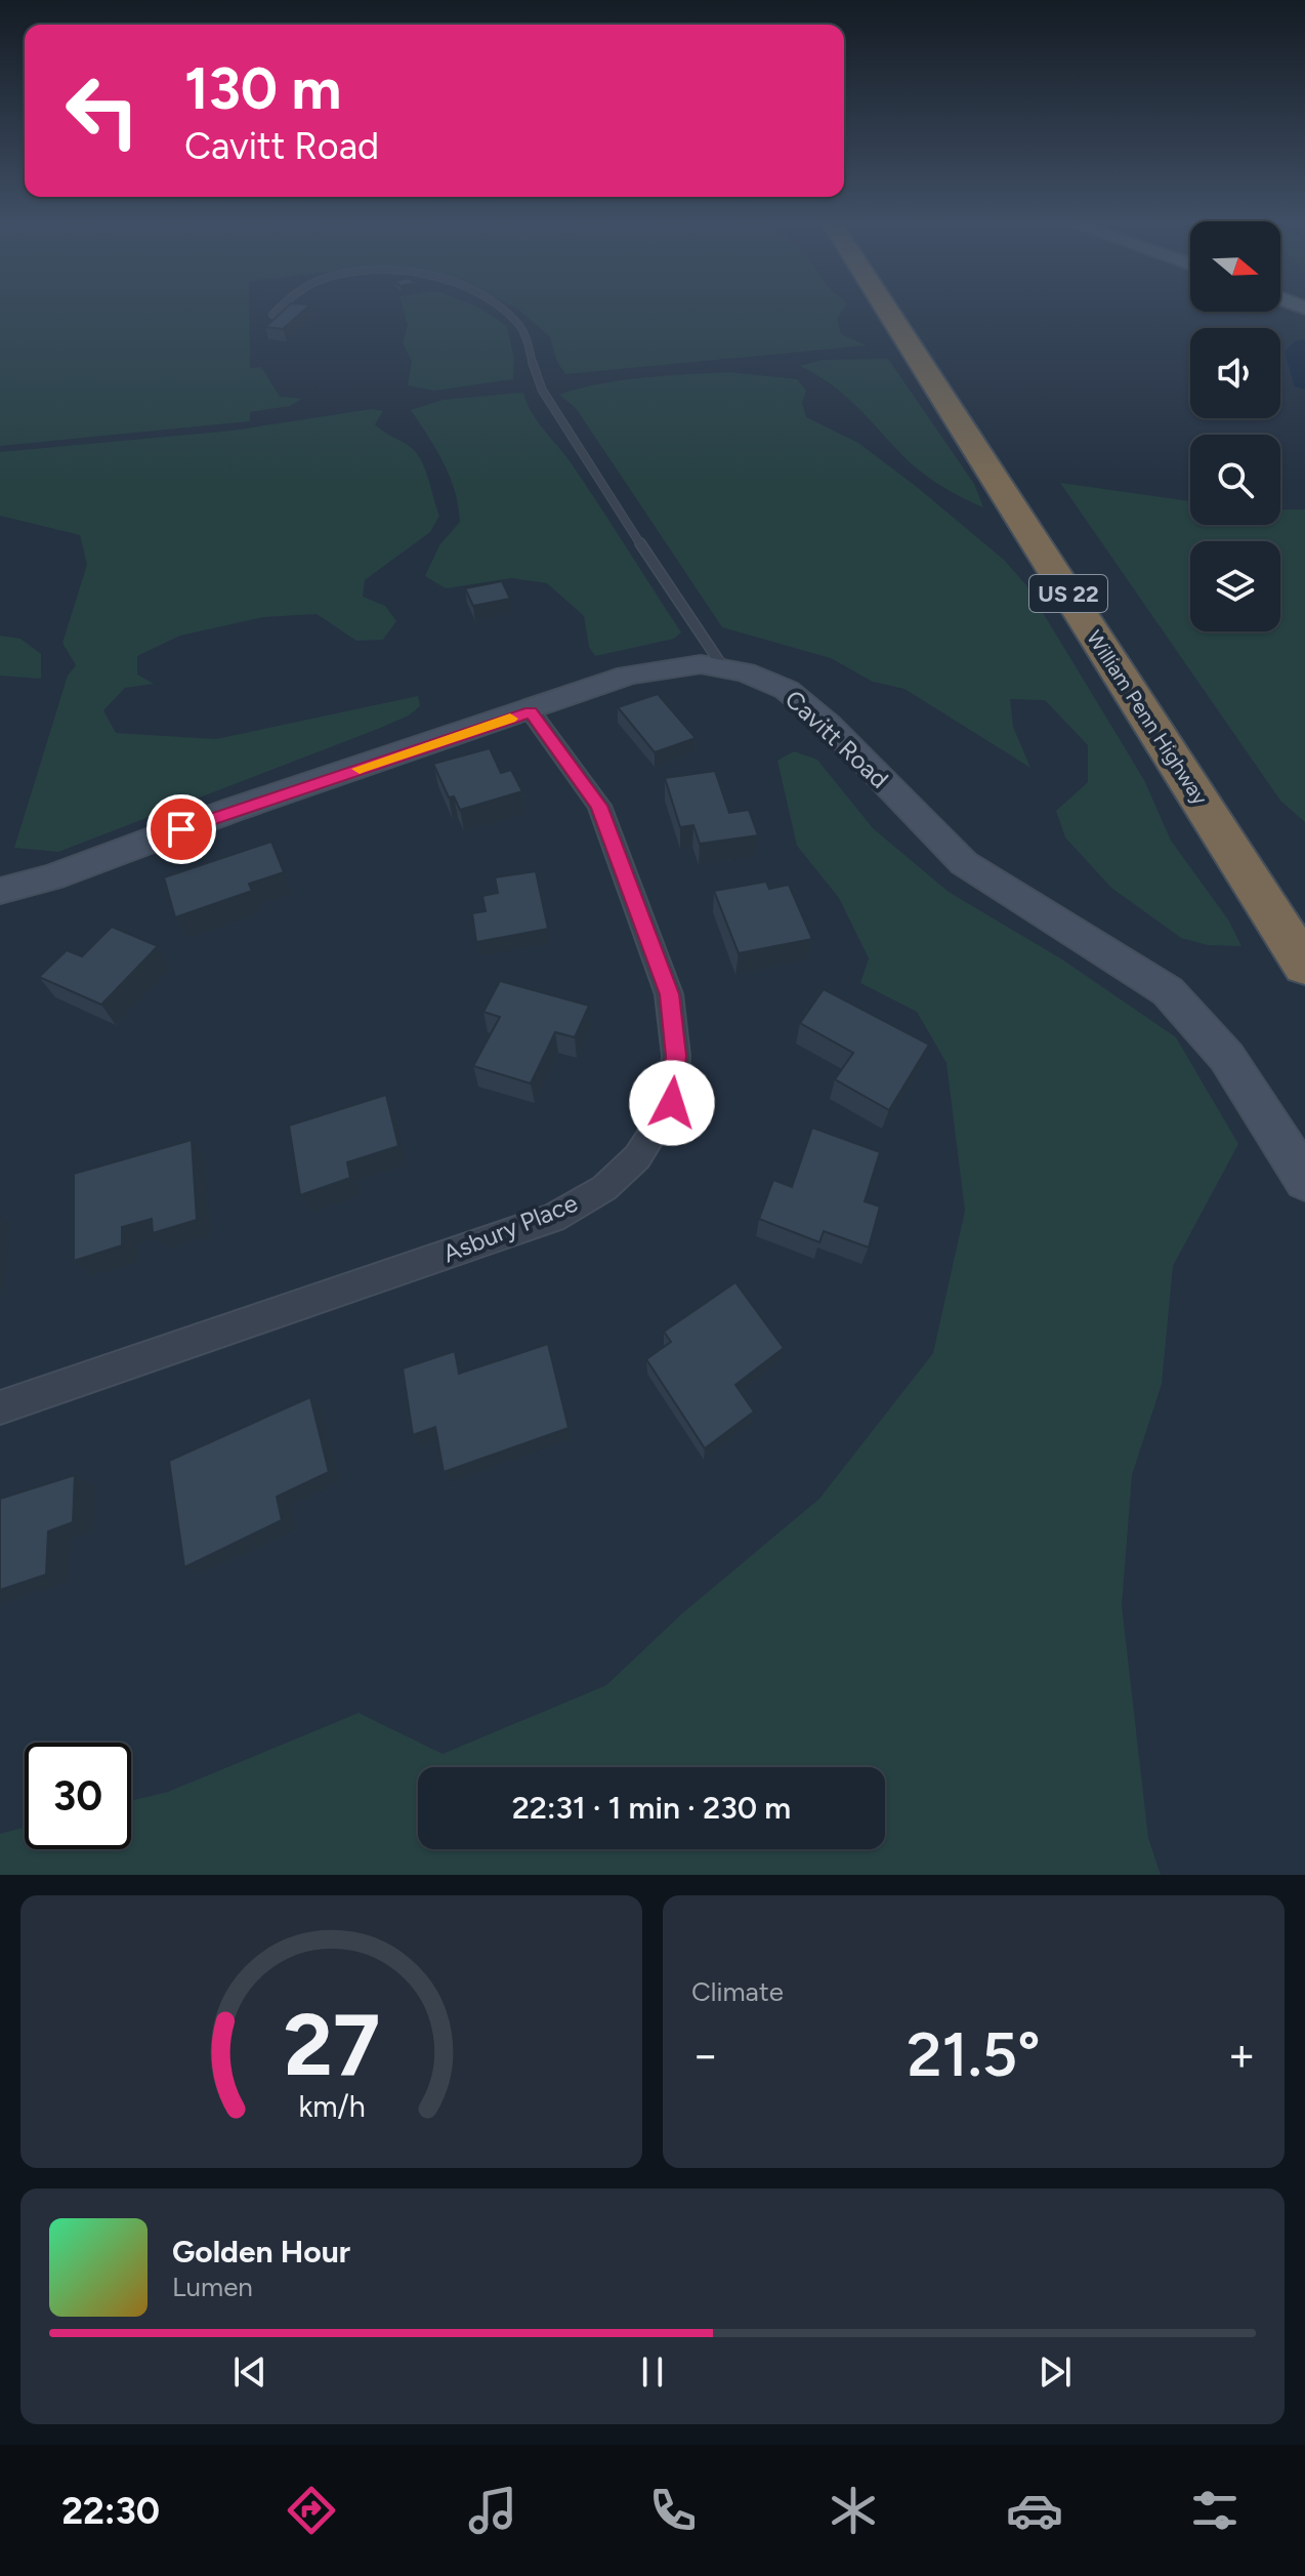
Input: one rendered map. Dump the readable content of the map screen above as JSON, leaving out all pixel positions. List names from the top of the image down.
{
  "streets": {
    "highway": ["US 22", "William Penn Highway"],
    "street": ["Cavitt Road", "Asbury Place"]
  },
  "crossings": [
    ["Cavitt Road", "Asbury Place"]
  ],
  "north": "right",
  "page": {
    "turn": ["130 m", "Cavitt Road"],
    "limit": "30",
    "trip": "22:31 · 1 min · 230 m",
    "tile": "Climate",
    "heat": ["−", "21.5°", "+"],
    "song": ["Golden Hour", "Lumen"],
    "tabs": "22:30",
    "gauge": ["27", "km/h"]
  }
}
